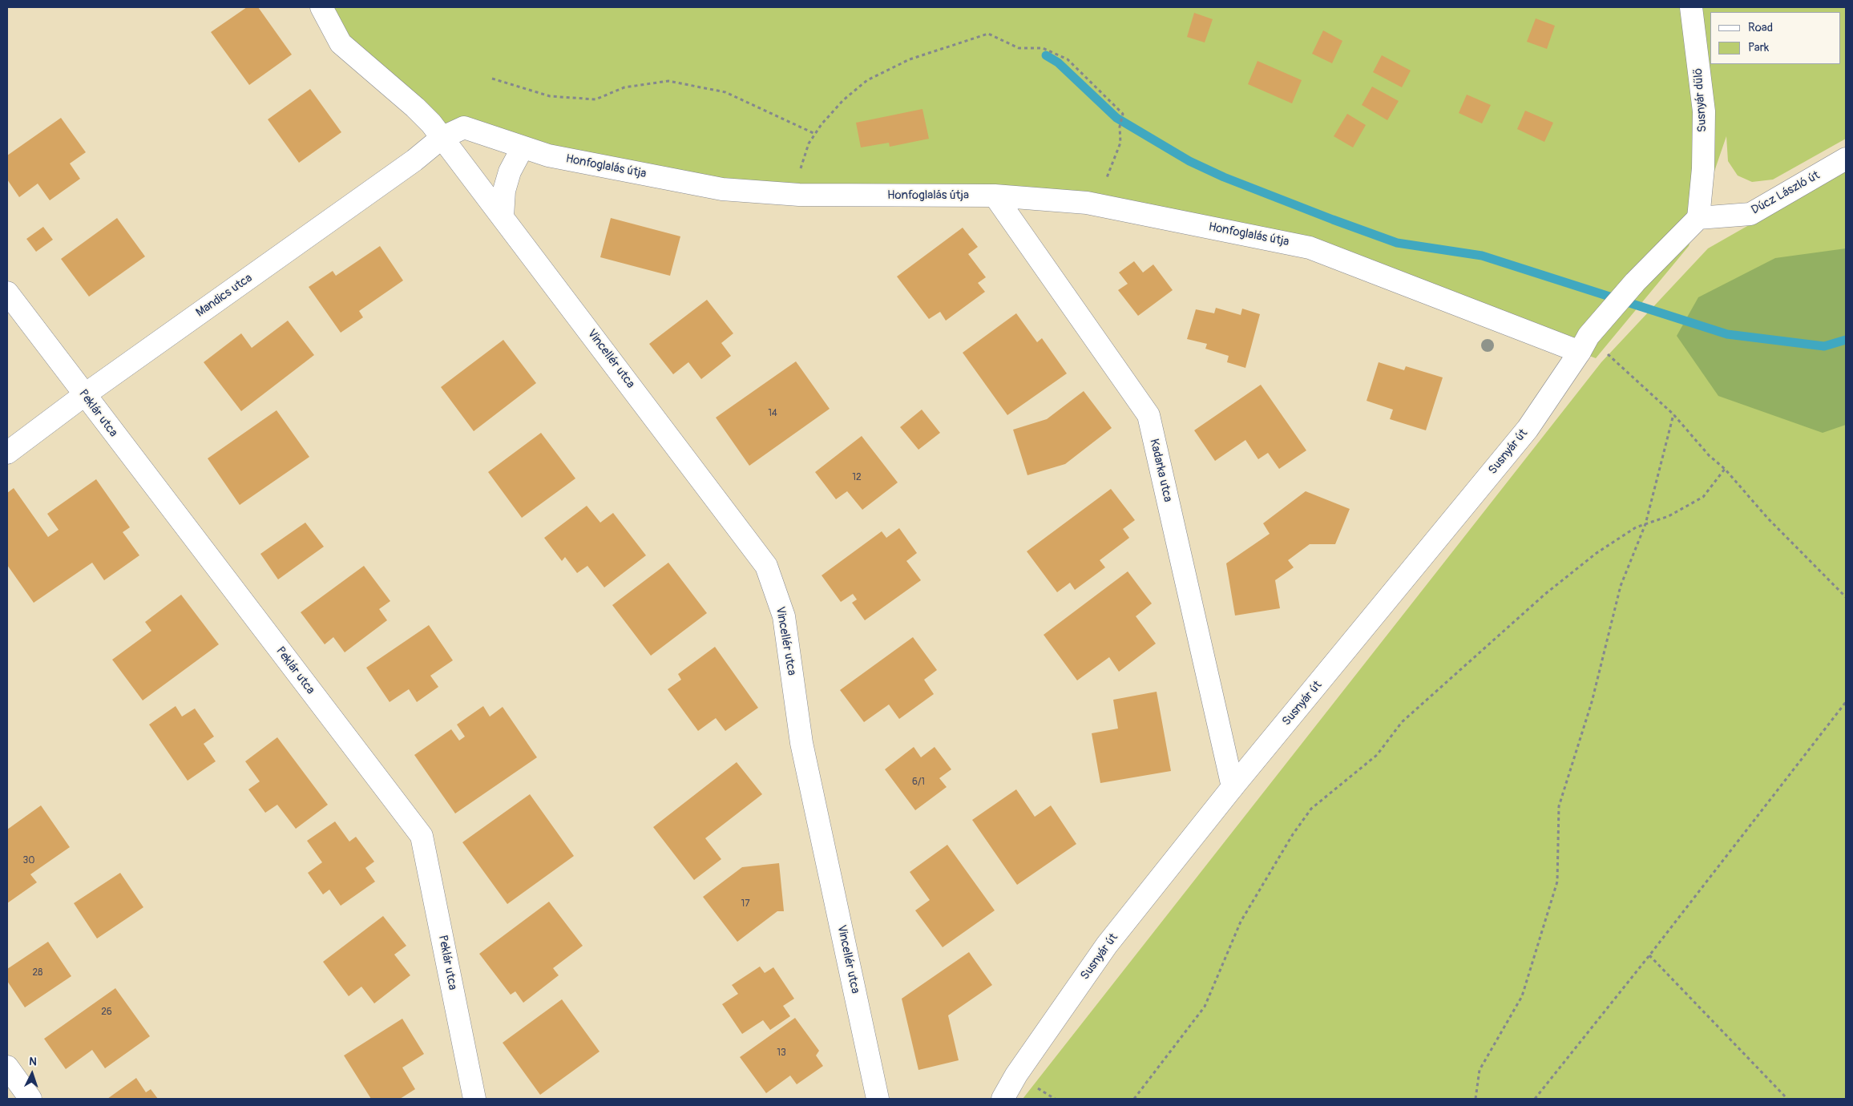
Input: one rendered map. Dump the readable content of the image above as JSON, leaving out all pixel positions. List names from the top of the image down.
{
  "streets": {
    "street": [
      "Susnyár dűlő",
      "Honfoglalás útja",
      "Dúcz László út",
      "Mandics utca",
      "Vincellér utca",
      "Peklár utca",
      "Susnyár út",
      "Kadarka utca"
    ]
  },
  "crossings": [
    ["Susnyár dűlő", "Dúcz László út"],
    ["Susnyár dűlő", "Susnyár út"],
    ["Honfoglalás útja", "Mandics utca"],
    ["Honfoglalás útja", "Vincellér utca"],
    ["Honfoglalás útja", "Susnyár út"],
    ["Honfoglalás útja", "Kadarka utca"],
    ["Dúcz László út", "Susnyár út"],
    ["Mandics utca", "Vincellér utca"],
    ["Mandics utca", "Peklár utca"],
    ["Susnyár út", "Kadarka utca"]
  ],
  "house_numbers": [
    "14",
    "12",
    "6/1",
    "30",
    "17",
    "28",
    "26",
    "13"
  ],
  "legend": ["Road", "Park"],
  "north": "top"
}
